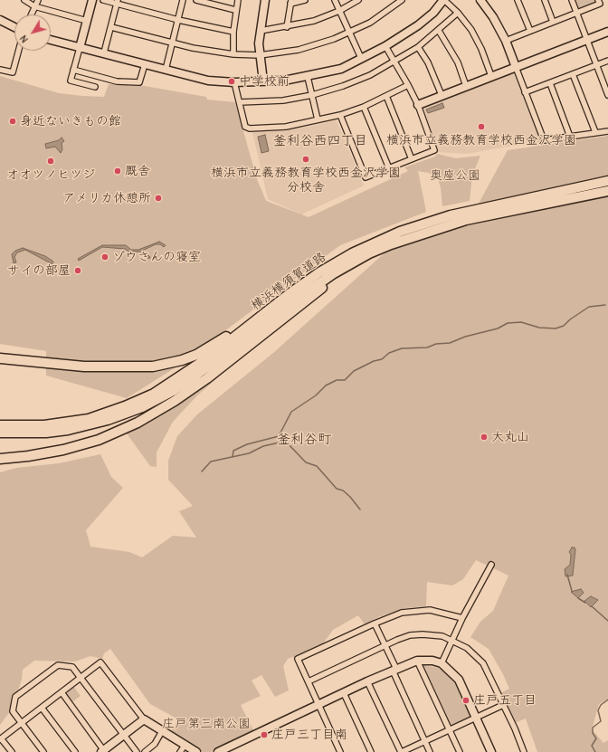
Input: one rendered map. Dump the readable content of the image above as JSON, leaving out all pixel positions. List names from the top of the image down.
{
  "streets": {
    "highway": ["横浜横須賀道路"]
  },
  "districts": ["釜利谷西四丁目", "釜利谷町"],
  "parks": ["奥座公園", "庄戸第三南公園"],
  "places": [
    "中学校前",
    "身近ないきもの館",
    "横浜市立義務教育学校西金沢学園",
    "横浜市立義務教育学校西金沢学園 分校舎",
    "オオツノヒツジ",
    "厩舎",
    "アメリカ休憩所",
    "ゾウさんの寝室",
    "サイの部屋",
    "大丸山",
    "庄戸五丁目",
    "庄戸三丁目南"
  ],
  "north": "bottom left"
}
